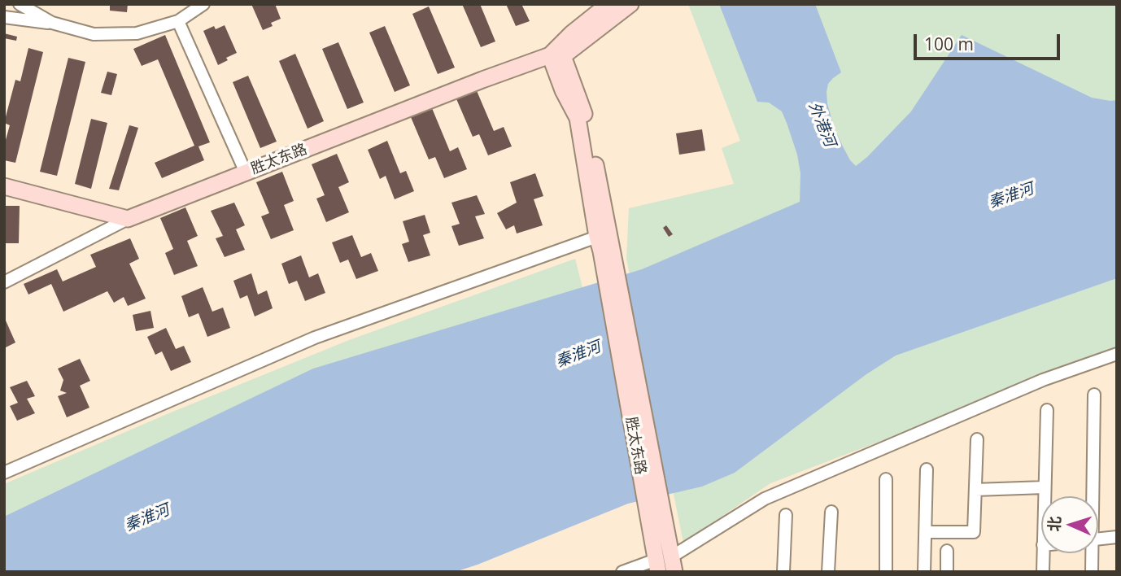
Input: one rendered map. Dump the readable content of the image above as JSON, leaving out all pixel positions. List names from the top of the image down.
{
  "streets": {
    "main road": ["胜太东路"]
  },
  "water": ["外港河", "秦淮河"],
  "scale_bar": "100 m",
  "north": "left"
}
